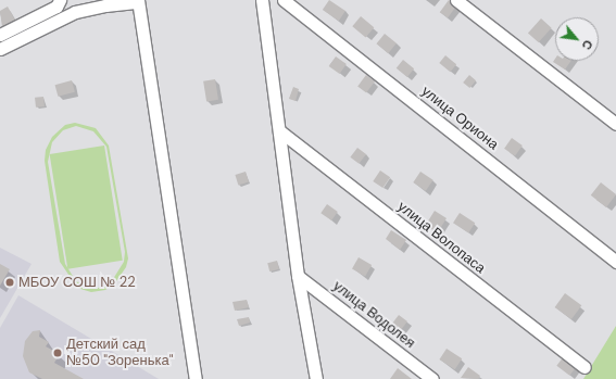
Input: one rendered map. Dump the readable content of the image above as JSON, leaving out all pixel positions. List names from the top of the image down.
{
  "streets": {
    "street": ["улица Ориона", "улица Волопаса", "улица Водолея"]
  },
  "places": ["МБОУ СОШ № 22", "Детский сад №50 \"Зоренька\""],
  "north": "bottom right"
}
